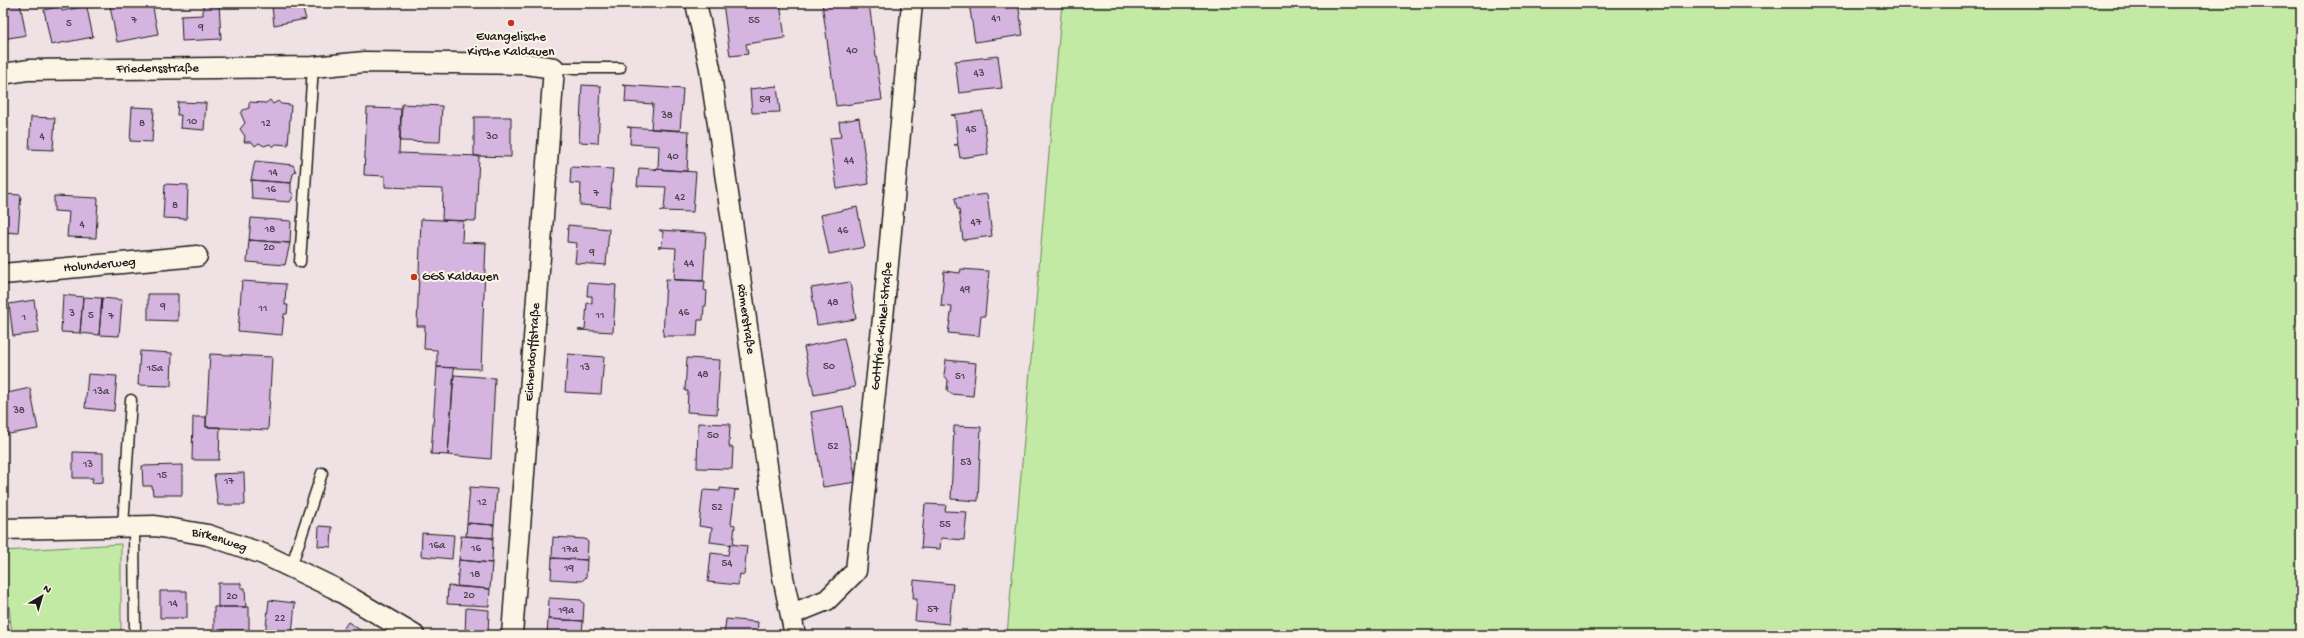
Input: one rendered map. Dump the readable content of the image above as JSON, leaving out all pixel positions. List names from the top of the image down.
{
  "streets": {
    "street": [
      "Friedensstraße",
      "Holunderweg",
      "Römerstraße",
      "Gottfried-Kinkel-Straße",
      "Eichendorffstraße",
      "Birkenweg"
    ]
  },
  "crossings": [
    ["Friedensstraße", "Eichendorffstraße"],
    ["Römerstraße", "Gottfried-Kinkel-Straße"]
  ],
  "places": ["Evangelische Kirche Kaldauen", "GGS Kaldauen"],
  "house_numbers": [
    "41",
    "7",
    "55",
    "5",
    "9",
    "40",
    "43",
    "59",
    "38",
    "10",
    "8",
    "12",
    "45",
    "4",
    "30",
    "40",
    "44",
    "14",
    "16",
    "7",
    "42",
    "8",
    "47",
    "4",
    "18",
    "46",
    "20",
    "9",
    "44",
    "49",
    "48",
    "9",
    "11",
    "46",
    "3",
    "5",
    "11",
    "7",
    "1",
    "50",
    "13",
    "15a",
    "48",
    "51",
    "13a",
    "38",
    "50",
    "52",
    "53",
    "13",
    "15",
    "17",
    "12",
    "52",
    "55",
    "16a",
    "16",
    "17a",
    "54",
    "19",
    "18",
    "20",
    "20",
    "14",
    "57",
    "19a",
    "22"
  ],
  "north": "top right"
}
